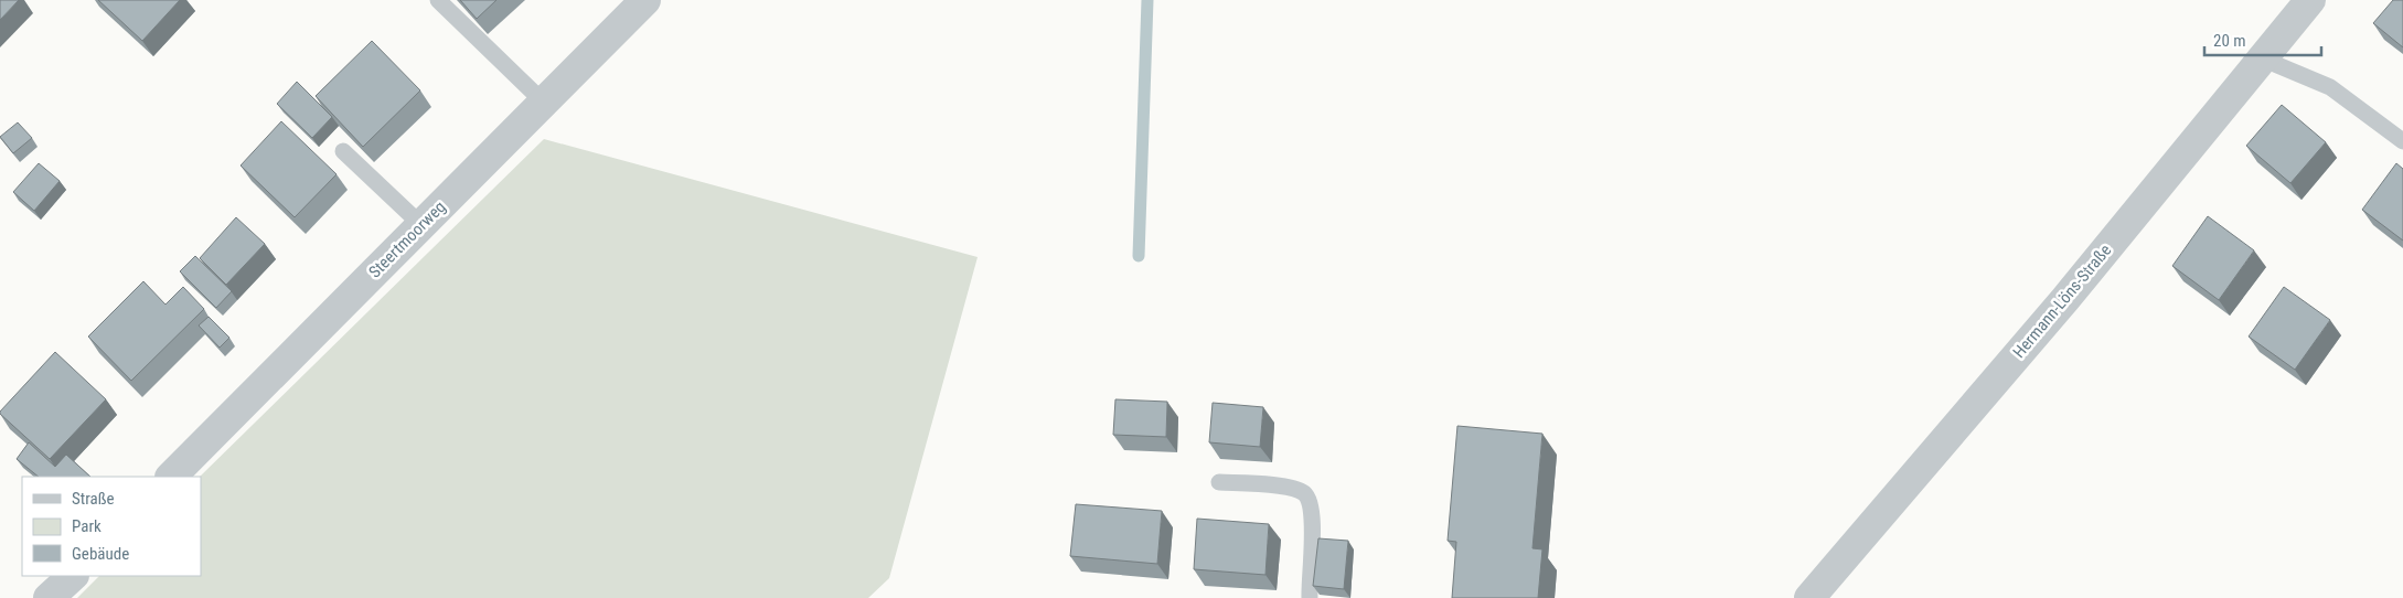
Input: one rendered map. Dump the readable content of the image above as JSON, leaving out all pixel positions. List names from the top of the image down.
{
  "streets": {
    "street": ["Steertmoorweg", "Hermann-Löns-Straße"]
  },
  "legend": ["Straße", "Park", "Gebäude"],
  "scale_bar": "20 m"
}
